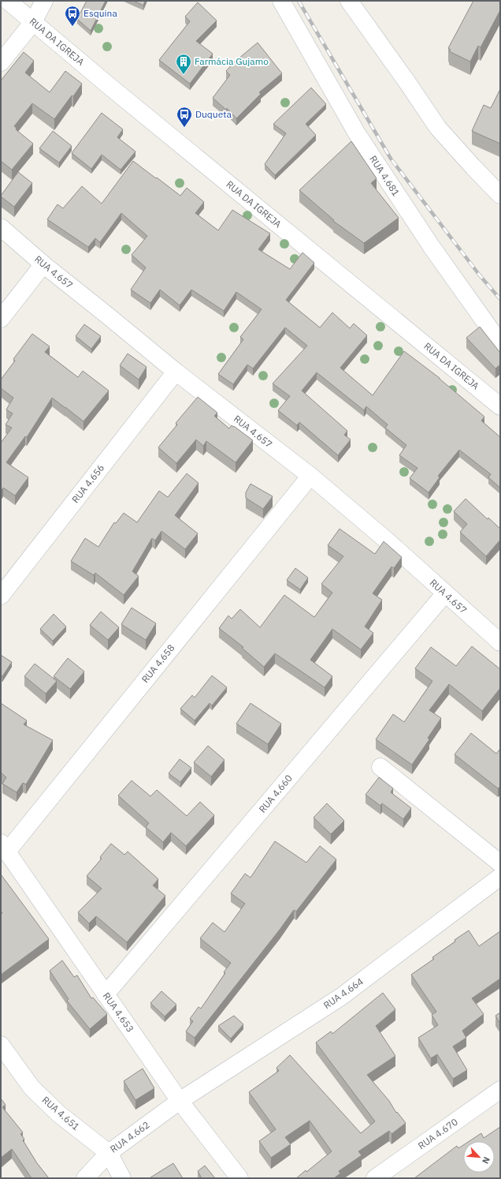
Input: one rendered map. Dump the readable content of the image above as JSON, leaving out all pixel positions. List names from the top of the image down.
{
  "streets": {
    "street": [
      "RUA DA IGREJA",
      "RUA 4.681",
      "RUA 4.657",
      "RUA 4.656",
      "RUA 4.658",
      "RUA 4.660",
      "RUA 4.664",
      "RUA 4.653",
      "RUA 4.651",
      "RUA 4.670",
      "RUA 4.662"
    ]
  },
  "crossings": [
    ["RUA 4.657", "RUA 4.656"],
    ["RUA 4.657", "RUA 4.658"],
    ["RUA 4.657", "RUA 4.660"],
    ["RUA 4.658", "RUA 4.653"],
    ["RUA 4.660", "RUA 4.653"],
    ["RUA 4.664", "RUA 4.653"],
    ["RUA 4.664", "RUA 4.662"],
    ["RUA 4.653", "RUA 4.662"],
    ["RUA 4.651", "RUA 4.662"]
  ],
  "places": {
    "bus stop": ["Esquina", "Duqueta"],
    "building": ["Farmácia Gujamo"]
  },
  "north": "bottom right"
}
